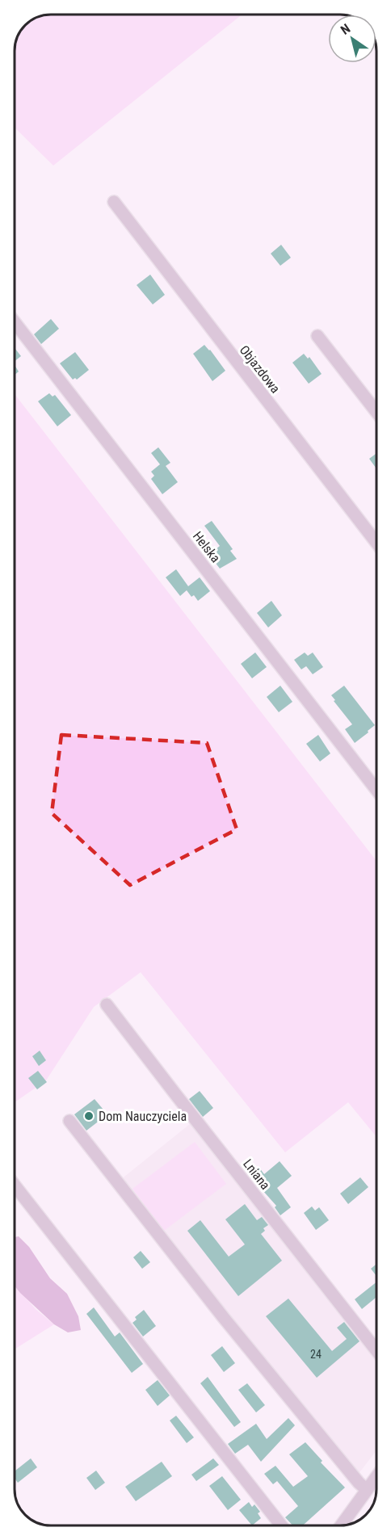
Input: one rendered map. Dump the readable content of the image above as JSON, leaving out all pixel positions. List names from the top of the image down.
{
  "streets": {
    "street": ["Objazdowa", "Helska", "Lniana"]
  },
  "places": ["Dom Nauczyciela"],
  "house_numbers": ["24"],
  "north": "top left"
}
